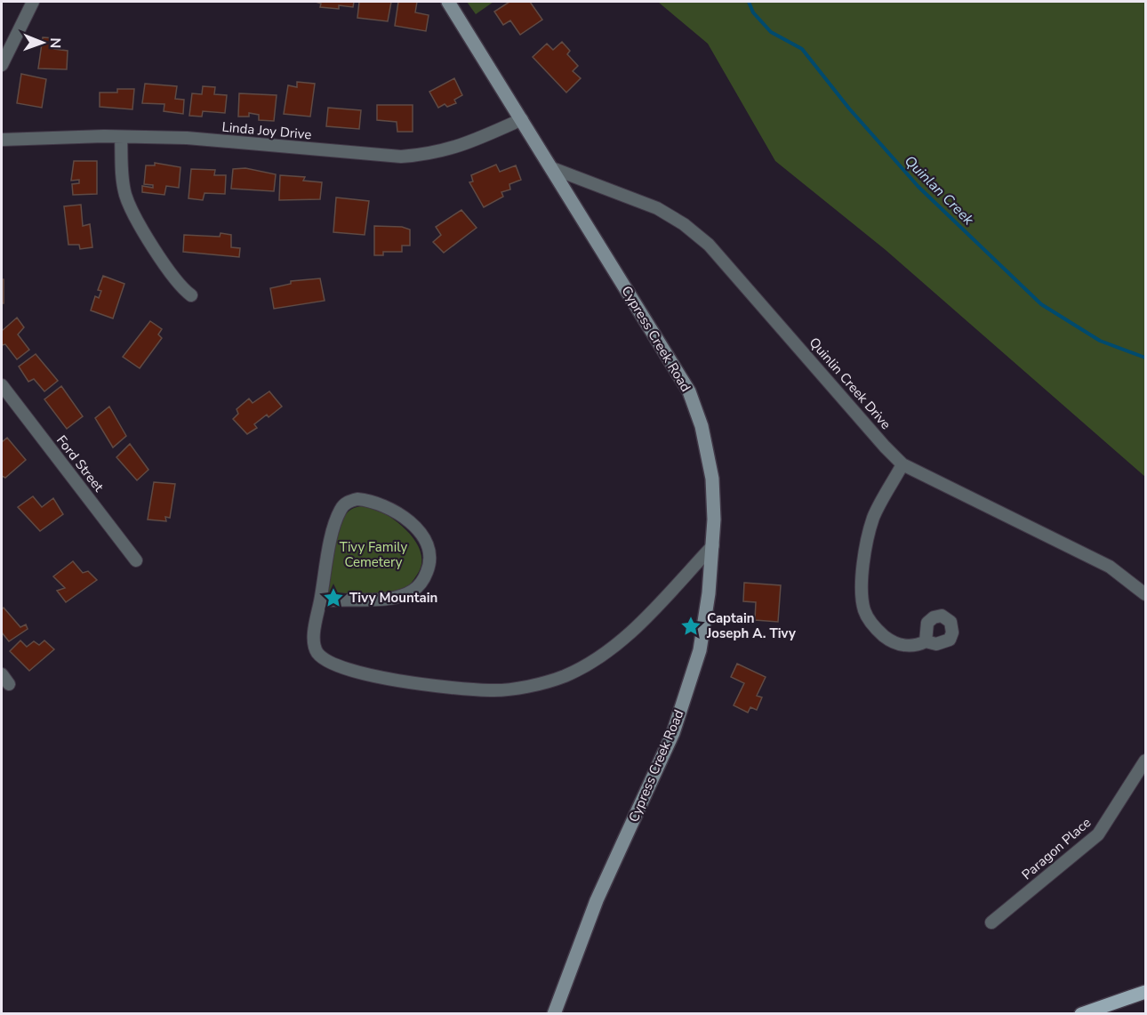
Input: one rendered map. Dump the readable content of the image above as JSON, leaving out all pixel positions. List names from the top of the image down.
{
  "streets": {
    "main road": ["Cypress Creek Road"],
    "street": [
      "Linda Joy Drive",
      "Quinlin Creek Drive",
      "Ford Street",
      "Paragon Place"
    ]
  },
  "crossings": [
    ["Linda Joy Drive", "Cypress Creek Road"],
    ["Cypress Creek Road", "Quinlin Creek Drive"]
  ],
  "water": ["Quinlan Creek"],
  "parks": ["Tivy Family Cemetery"],
  "places": {
    "place": ["Tivy Mountain", "Captain Joseph A. Tivy"]
  },
  "north": "right"
}
